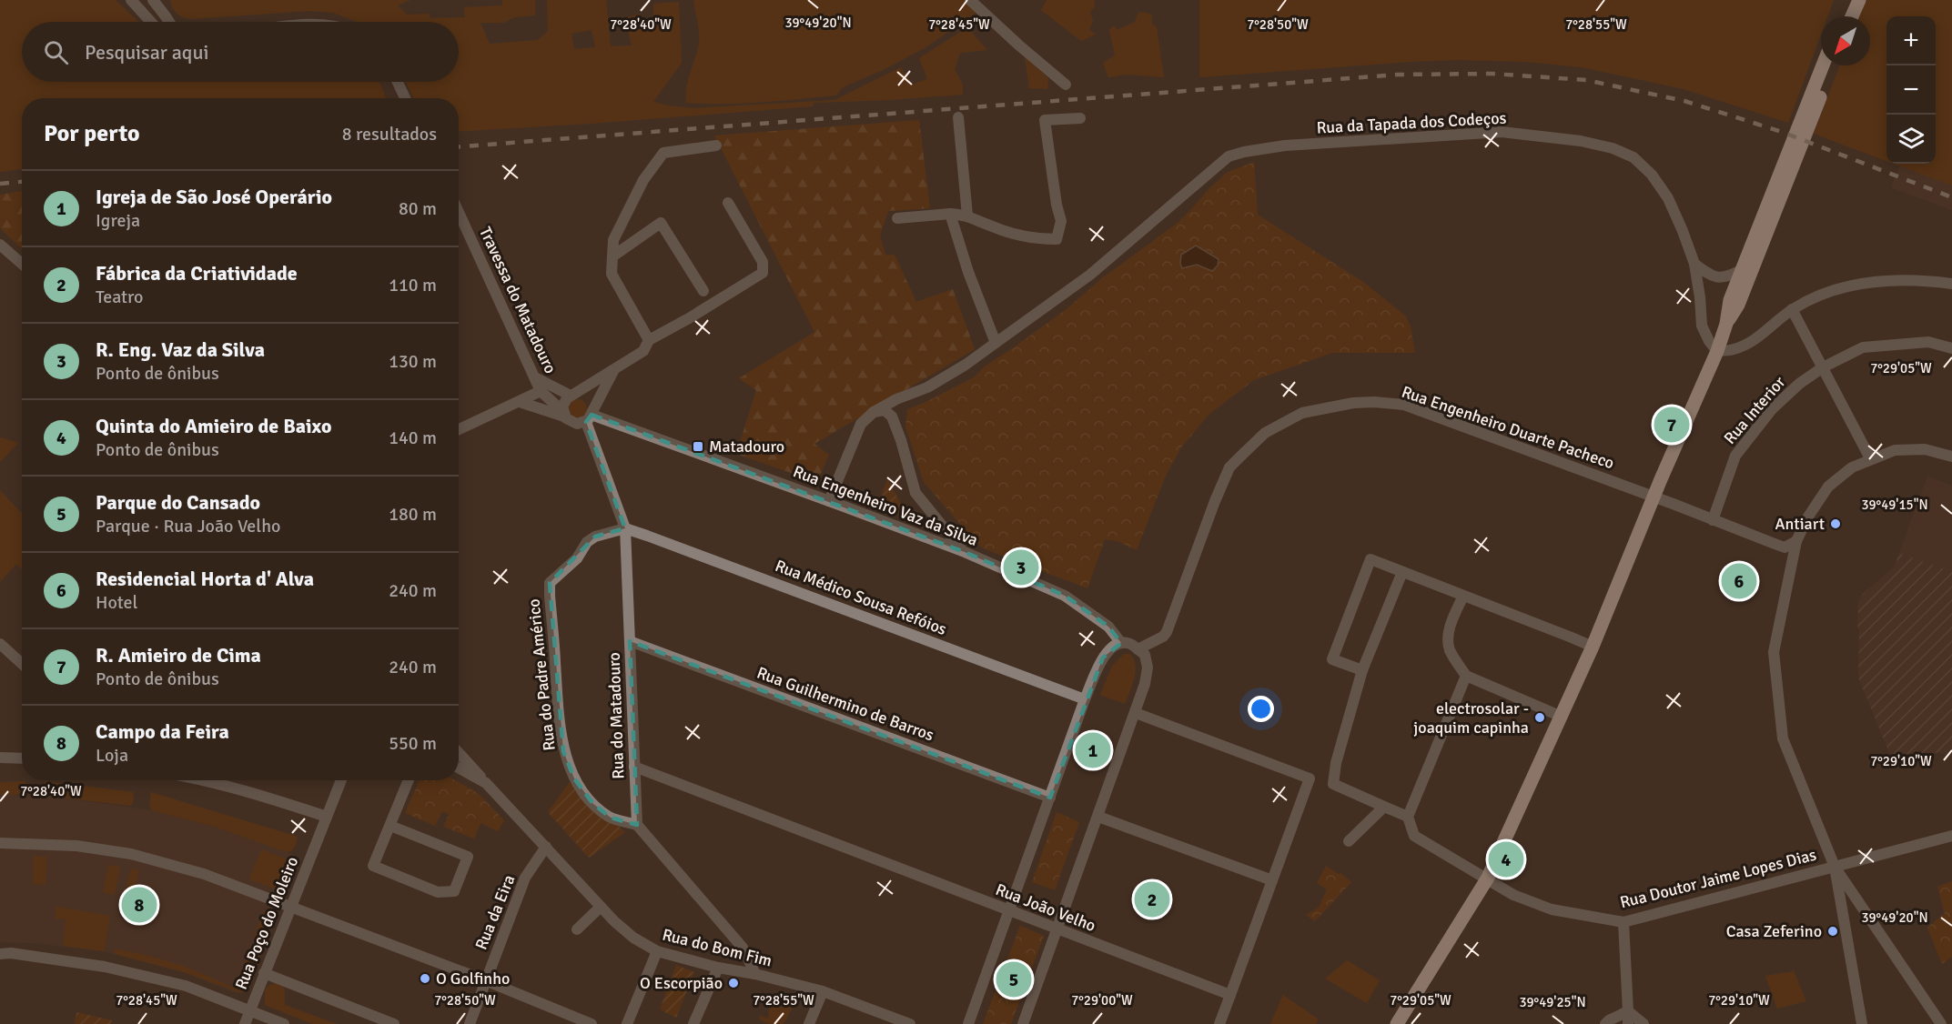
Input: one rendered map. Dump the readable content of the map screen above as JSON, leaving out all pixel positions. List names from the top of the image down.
{
  "streets": {
    "street": [
      "Rua da Tapada dos Codeços",
      "Travessa do Matadouro",
      "Rua Interior",
      "Rua Engenheiro Duarte Pacheco",
      "Rua Engenheiro Vaz da Silva",
      "Rua Médico Sousa Refóios",
      "Rua do Padre Américo",
      "Rua Guilhermino de Barros",
      "Rua do Matadouro",
      "Rua Doutor Jaime Lopes Dias",
      "Rua João Velho",
      "Rua da Eira",
      "Rua Poço do Moleiro",
      "Rua do Bom Fim"
    ]
  },
  "crossings": [
    ["Travessa do Matadouro", "Rua Engenheiro Vaz da Silva"],
    ["Travessa do Matadouro", "Rua do Matadouro"],
    ["Rua Interior", "Rua Engenheiro Duarte Pacheco"],
    ["Rua Engenheiro Vaz da Silva", "Rua do Matadouro"],
    ["Rua Médico Sousa Refóios", "Rua do Padre Américo"],
    ["Rua Médico Sousa Refóios", "Rua do Matadouro"],
    ["Rua do Padre Américo", "Rua do Matadouro"],
    ["Rua Guilhermino de Barros", "Rua do Matadouro"],
    ["Rua do Matadouro", "Rua João Velho"],
    ["Rua da Eira", "Rua do Bom Fim"]
  ],
  "places": {
    "transit": ["Matadouro"],
    "other": [
      "Antiart",
      "electrosolar - joaquim capinha",
      "Casa Zeferino",
      "O Golfinho",
      "O Escorpião"
    ]
  },
  "north": "bottom left",
  "page": {
    "map_buttons": ["+", "−"],
    "search": "Pesquisar aqui",
    "heading": ["Por perto", "8 resultados"],
    "list": [
      {
        "mark": "1",
        "name": "Igreja de São José Operário",
        "note": "Igreja",
        "value": "80 m"
      },
      {
        "mark": "2",
        "name": "Fábrica da Criatividade",
        "note": "Teatro",
        "value": "110 m"
      },
      {
        "mark": "3",
        "name": "R. Eng. Vaz da Silva",
        "note": "Ponto de ônibus",
        "value": "130 m"
      },
      {
        "mark": "4",
        "name": "Quinta do Amieiro de Baixo",
        "note": "Ponto de ônibus",
        "value": "140 m"
      },
      {
        "mark": "5",
        "name": "Parque do Cansado",
        "note": "Parque · Rua João Velho",
        "value": "180 m"
      },
      {
        "mark": "6",
        "name": "Residencial Horta d' Alva",
        "note": "Hotel",
        "value": "240 m"
      },
      {
        "mark": "7",
        "name": "R. Amieiro de Cima",
        "note": "Ponto de ônibus",
        "value": "240 m"
      },
      {
        "mark": "8",
        "name": "Campo da Feira",
        "note": "Loja",
        "value": "550 m"
      }
    ],
    "pins": [
      "7",
      "3",
      "6",
      "1",
      "4",
      "2",
      "8",
      "5"
    ]
  },
  "coordinates": [
    "39°49'20\"N",
    "7°28'40\"W",
    "7°28'45\"W",
    "7°28'50\"W",
    "7°28'55\"W",
    "7°29'05\"W",
    "39°49'15\"N",
    "7°29'10\"W",
    "7°29'00\"W",
    "39°49'25\"N"
  ]
}
